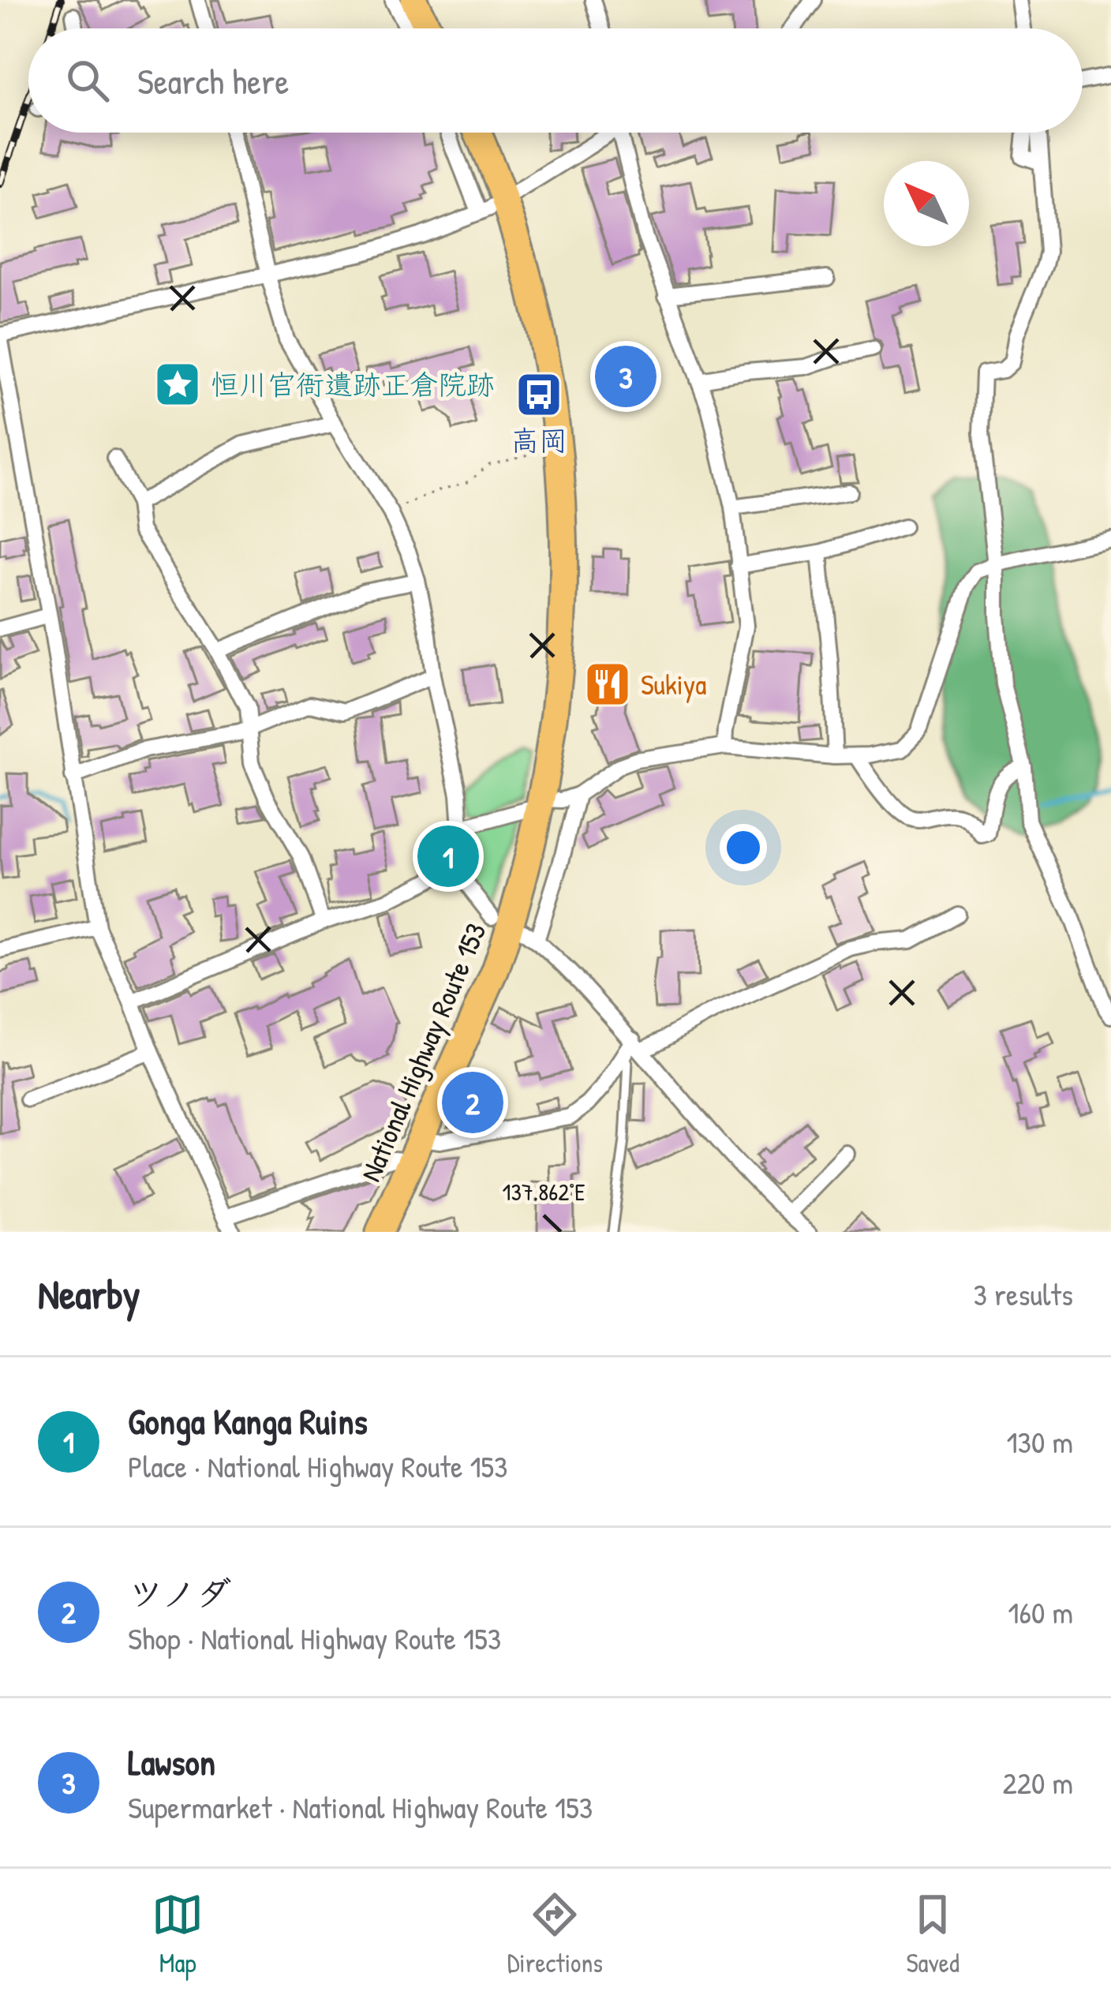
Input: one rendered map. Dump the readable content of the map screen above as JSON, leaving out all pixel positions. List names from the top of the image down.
{
  "streets": {
    "highway": ["National Highway Route 153"]
  },
  "places": {
    "place": ["恒川官衙遺跡正倉院跡"],
    "bus stop": ["高岡"],
    "restaurant": ["Sukiya"]
  },
  "north": "top left",
  "page": {
    "search": "Search here",
    "pins": ["3", "1", "2"],
    "heading": ["Nearby", "3 results"],
    "list": [
      {
        "mark": "1",
        "name": "Gonga Kanga Ruins",
        "note": "Place · National Highway Route 153",
        "value": "130 m"
      },
      {
        "mark": "2",
        "name": "ツノダ",
        "note": "Shop · National Highway Route 153",
        "value": "160 m"
      },
      {
        "mark": "3",
        "name": "Lawson",
        "note": "Supermarket · National Highway Route 153",
        "value": "220 m"
      }
    ],
    "nav": ["Map", "Directions", "Saved"]
  },
  "coordinates": ["137.862°E"]
}
